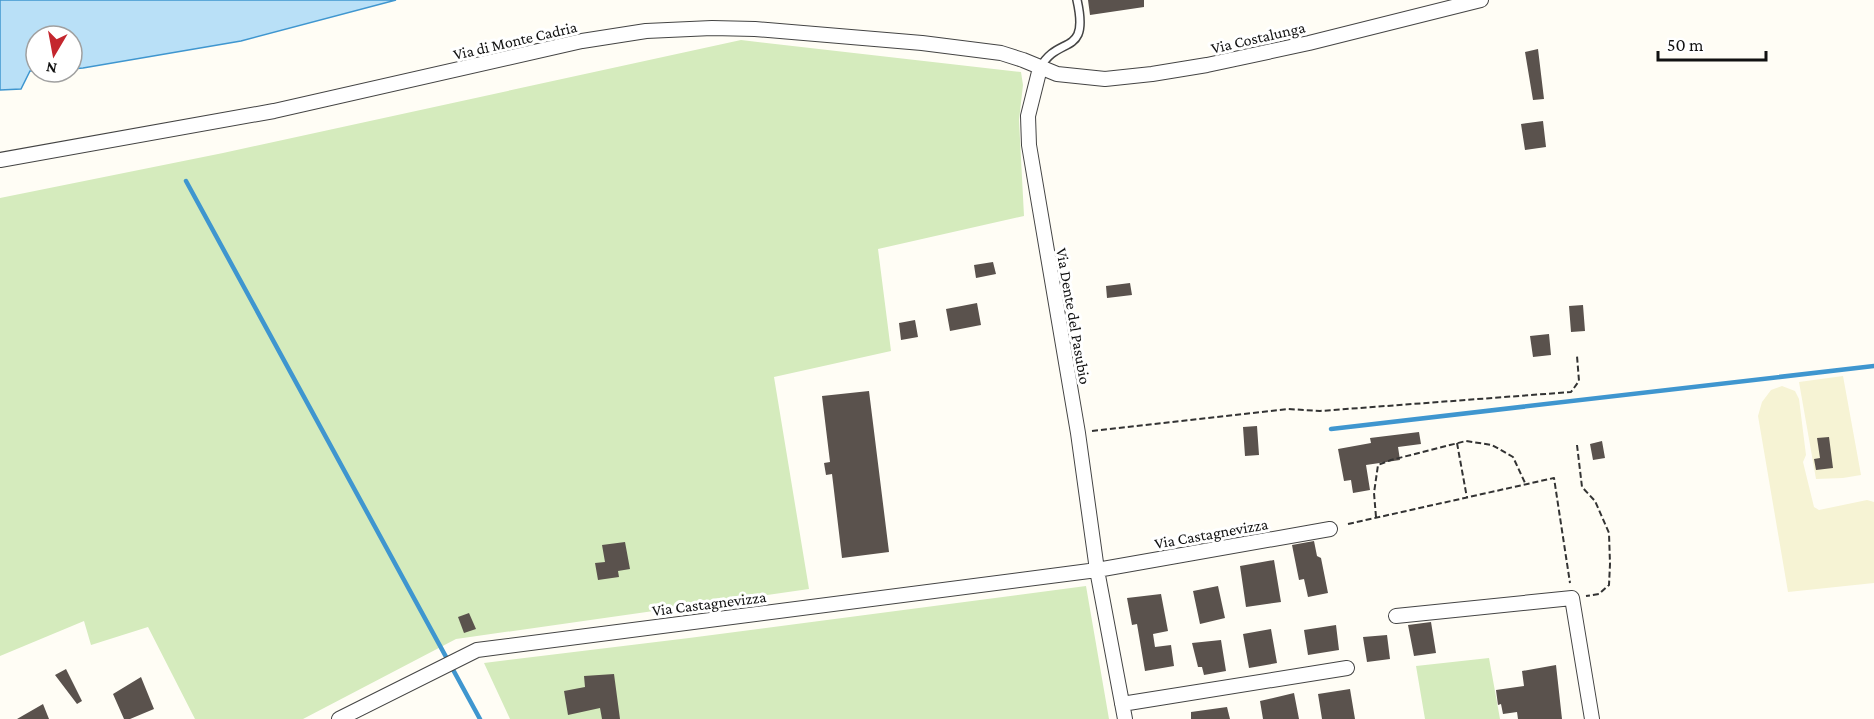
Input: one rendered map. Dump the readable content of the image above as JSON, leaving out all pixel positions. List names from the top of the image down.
{
  "streets": {
    "street": [
      "Via Costalunga",
      "Via di Monte Cadria",
      "Via Dente del Pasubio",
      "Via Castagnevizza"
    ]
  },
  "crossings": [
    ["Via Costalunga", "Via di Monte Cadria"],
    ["Via Costalunga", "Via Dente del Pasubio"],
    ["Via di Monte Cadria", "Via Dente del Pasubio"],
    ["Via Dente del Pasubio", "Via Castagnevizza"]
  ],
  "scale_bar": "50 m",
  "north": "bottom"
}
